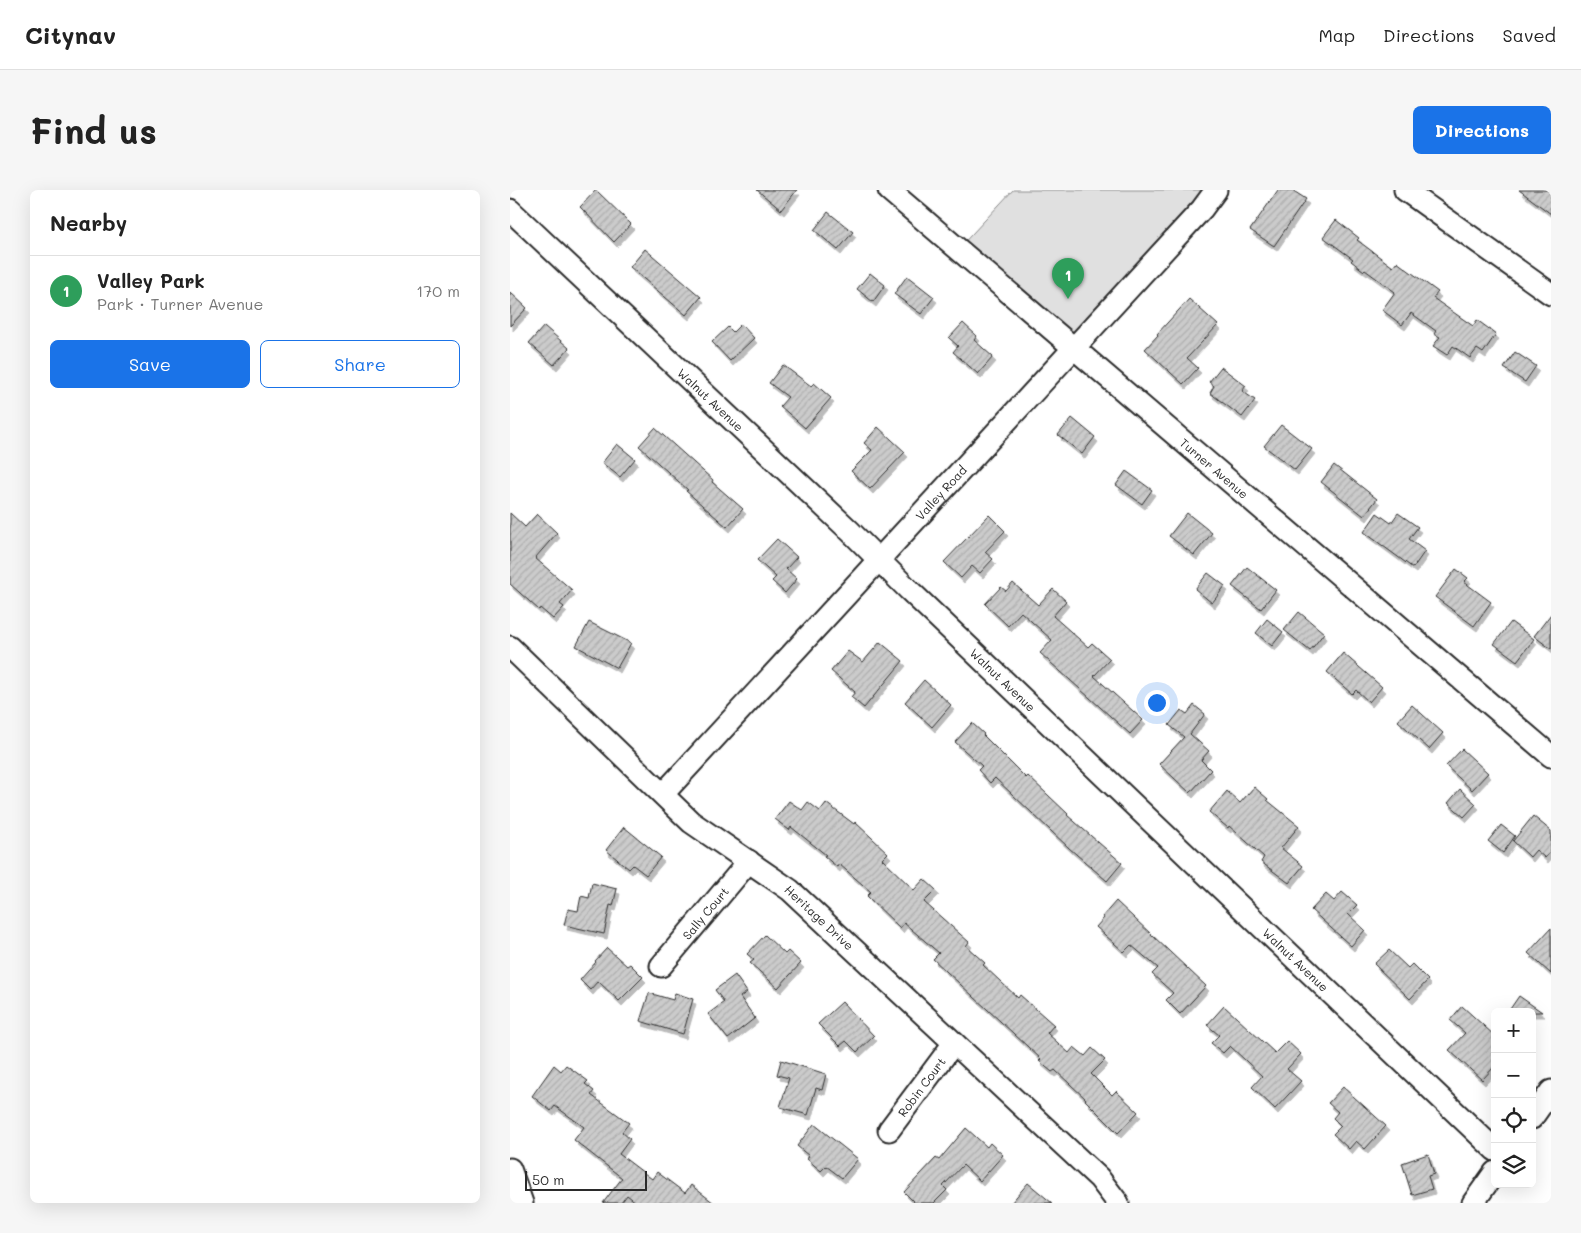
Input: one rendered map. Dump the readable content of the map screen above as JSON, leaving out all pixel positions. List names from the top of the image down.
{
  "streets": {
    "street": [
      "Walnut Avenue",
      "Turner Avenue",
      "Valley Road",
      "Sally Court",
      "Heritage Drive",
      "Robin Court"
    ]
  },
  "crossings": [
    ["Walnut Avenue", "Valley Road"],
    ["Turner Avenue", "Valley Road"],
    ["Valley Road", "Heritage Drive"],
    ["Sally Court", "Heritage Drive"],
    ["Heritage Drive", "Robin Court"]
  ],
  "scale_bar": "50 m",
  "page": {
    "header": "Citynav",
    "nav": ["Map", "Directions", "Saved"],
    "buttons": [
      "Directions",
      ["Save", "Share"]
    ],
    "title": "Find us",
    "heading": "Nearby",
    "list": [
      {
        "mark": "1",
        "name": "Valley Park",
        "note": "Park · Turner Avenue",
        "value": "170 m"
      }
    ],
    "pins": "1",
    "map_buttons": ["+", "−"],
    "scale": "50 m"
  }
}
